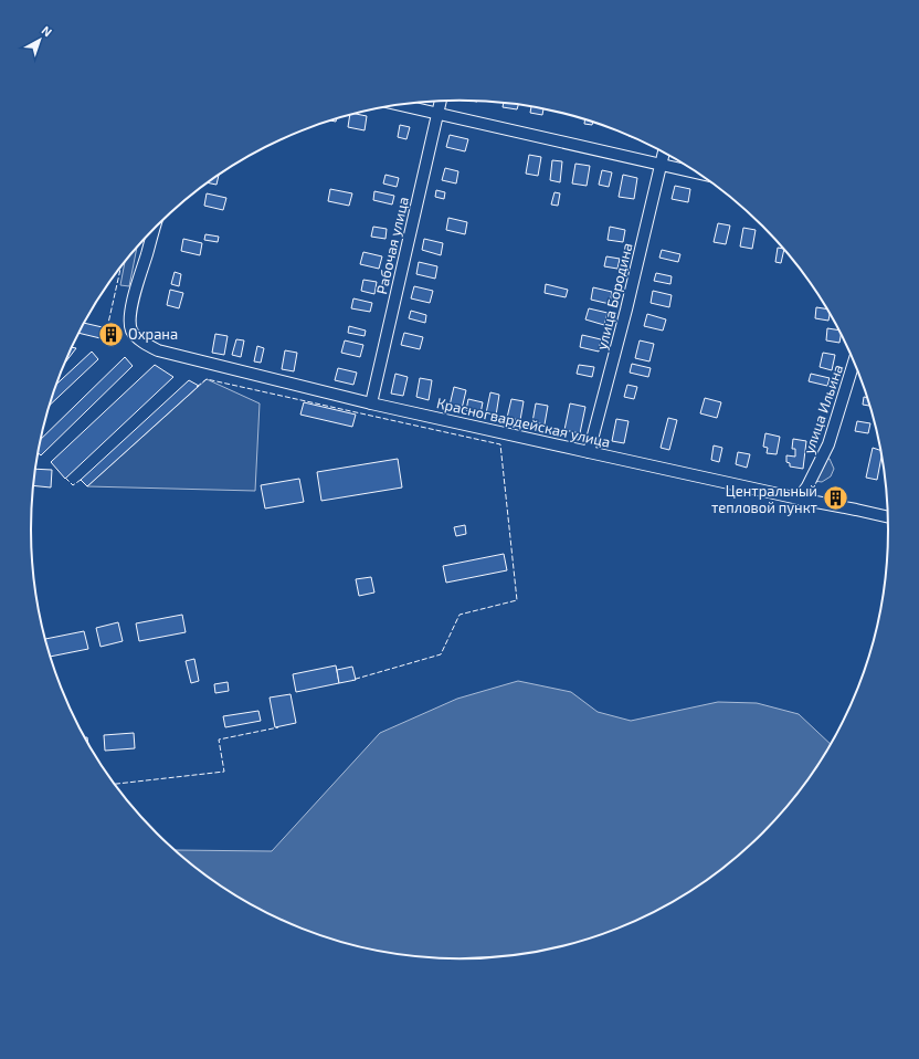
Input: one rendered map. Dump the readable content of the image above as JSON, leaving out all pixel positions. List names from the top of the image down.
{
  "streets": {
    "street": [
      "Рабочая улица",
      "улица Бородина",
      "улица Ильина",
      "Красногвардейская улица"
    ]
  },
  "crossings": [
    ["Рабочая улица", "Красногвардейская улица"],
    ["улица Бородина", "Красногвардейская улица"],
    ["улица Ильина", "Красногвардейская улица"]
  ],
  "places": {
    "building": ["Охрана", "Центральный тепловой пункт"]
  },
  "north": "top right"
}
